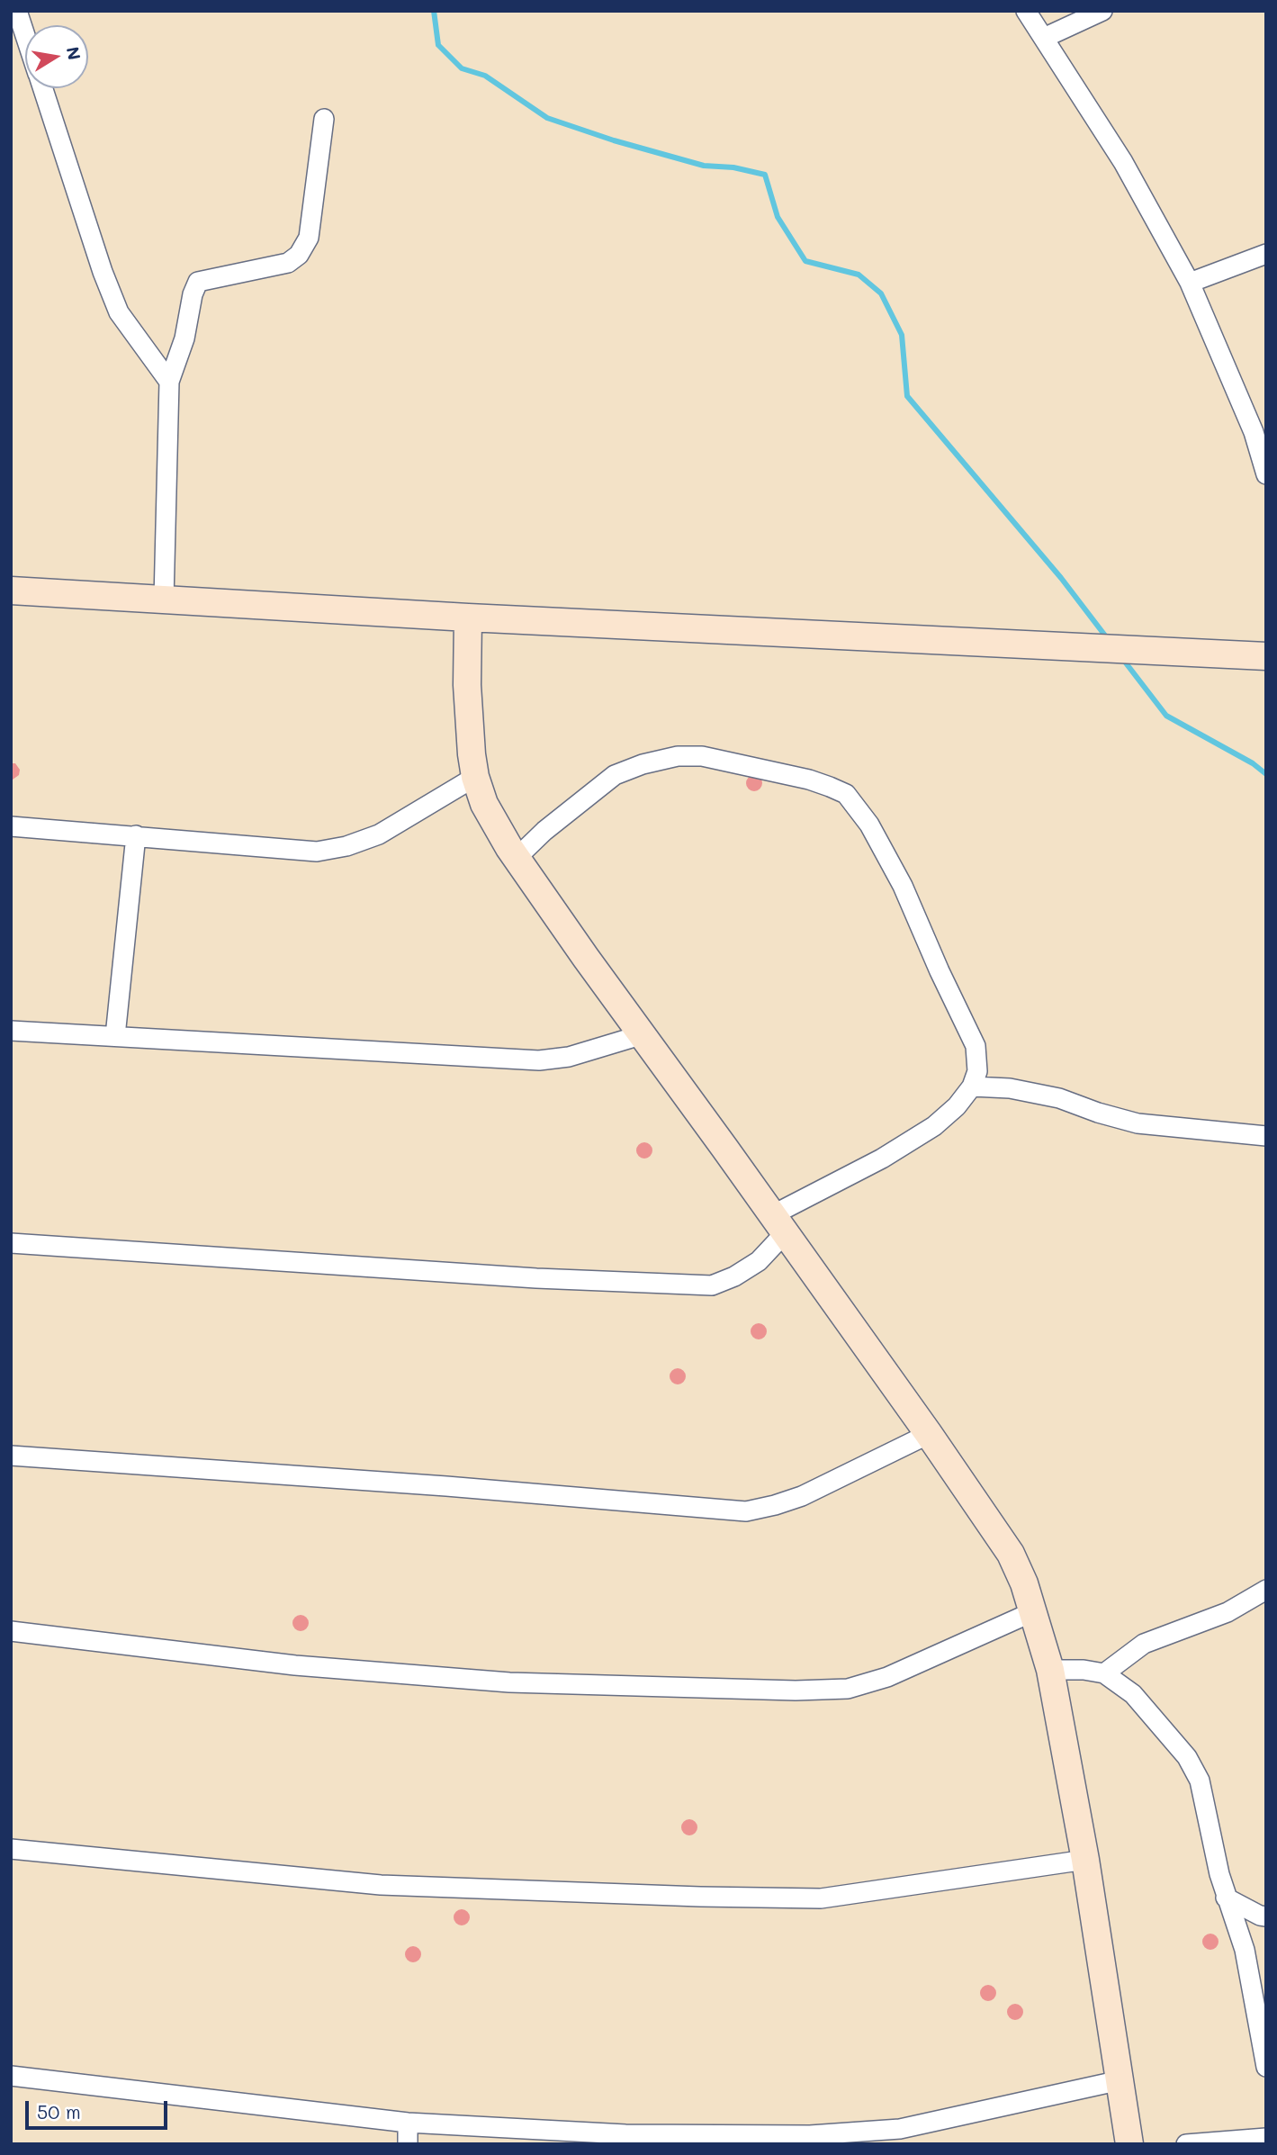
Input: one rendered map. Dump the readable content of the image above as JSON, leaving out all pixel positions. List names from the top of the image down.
{
  "scale_bar": "50 m",
  "north": "right"
}
